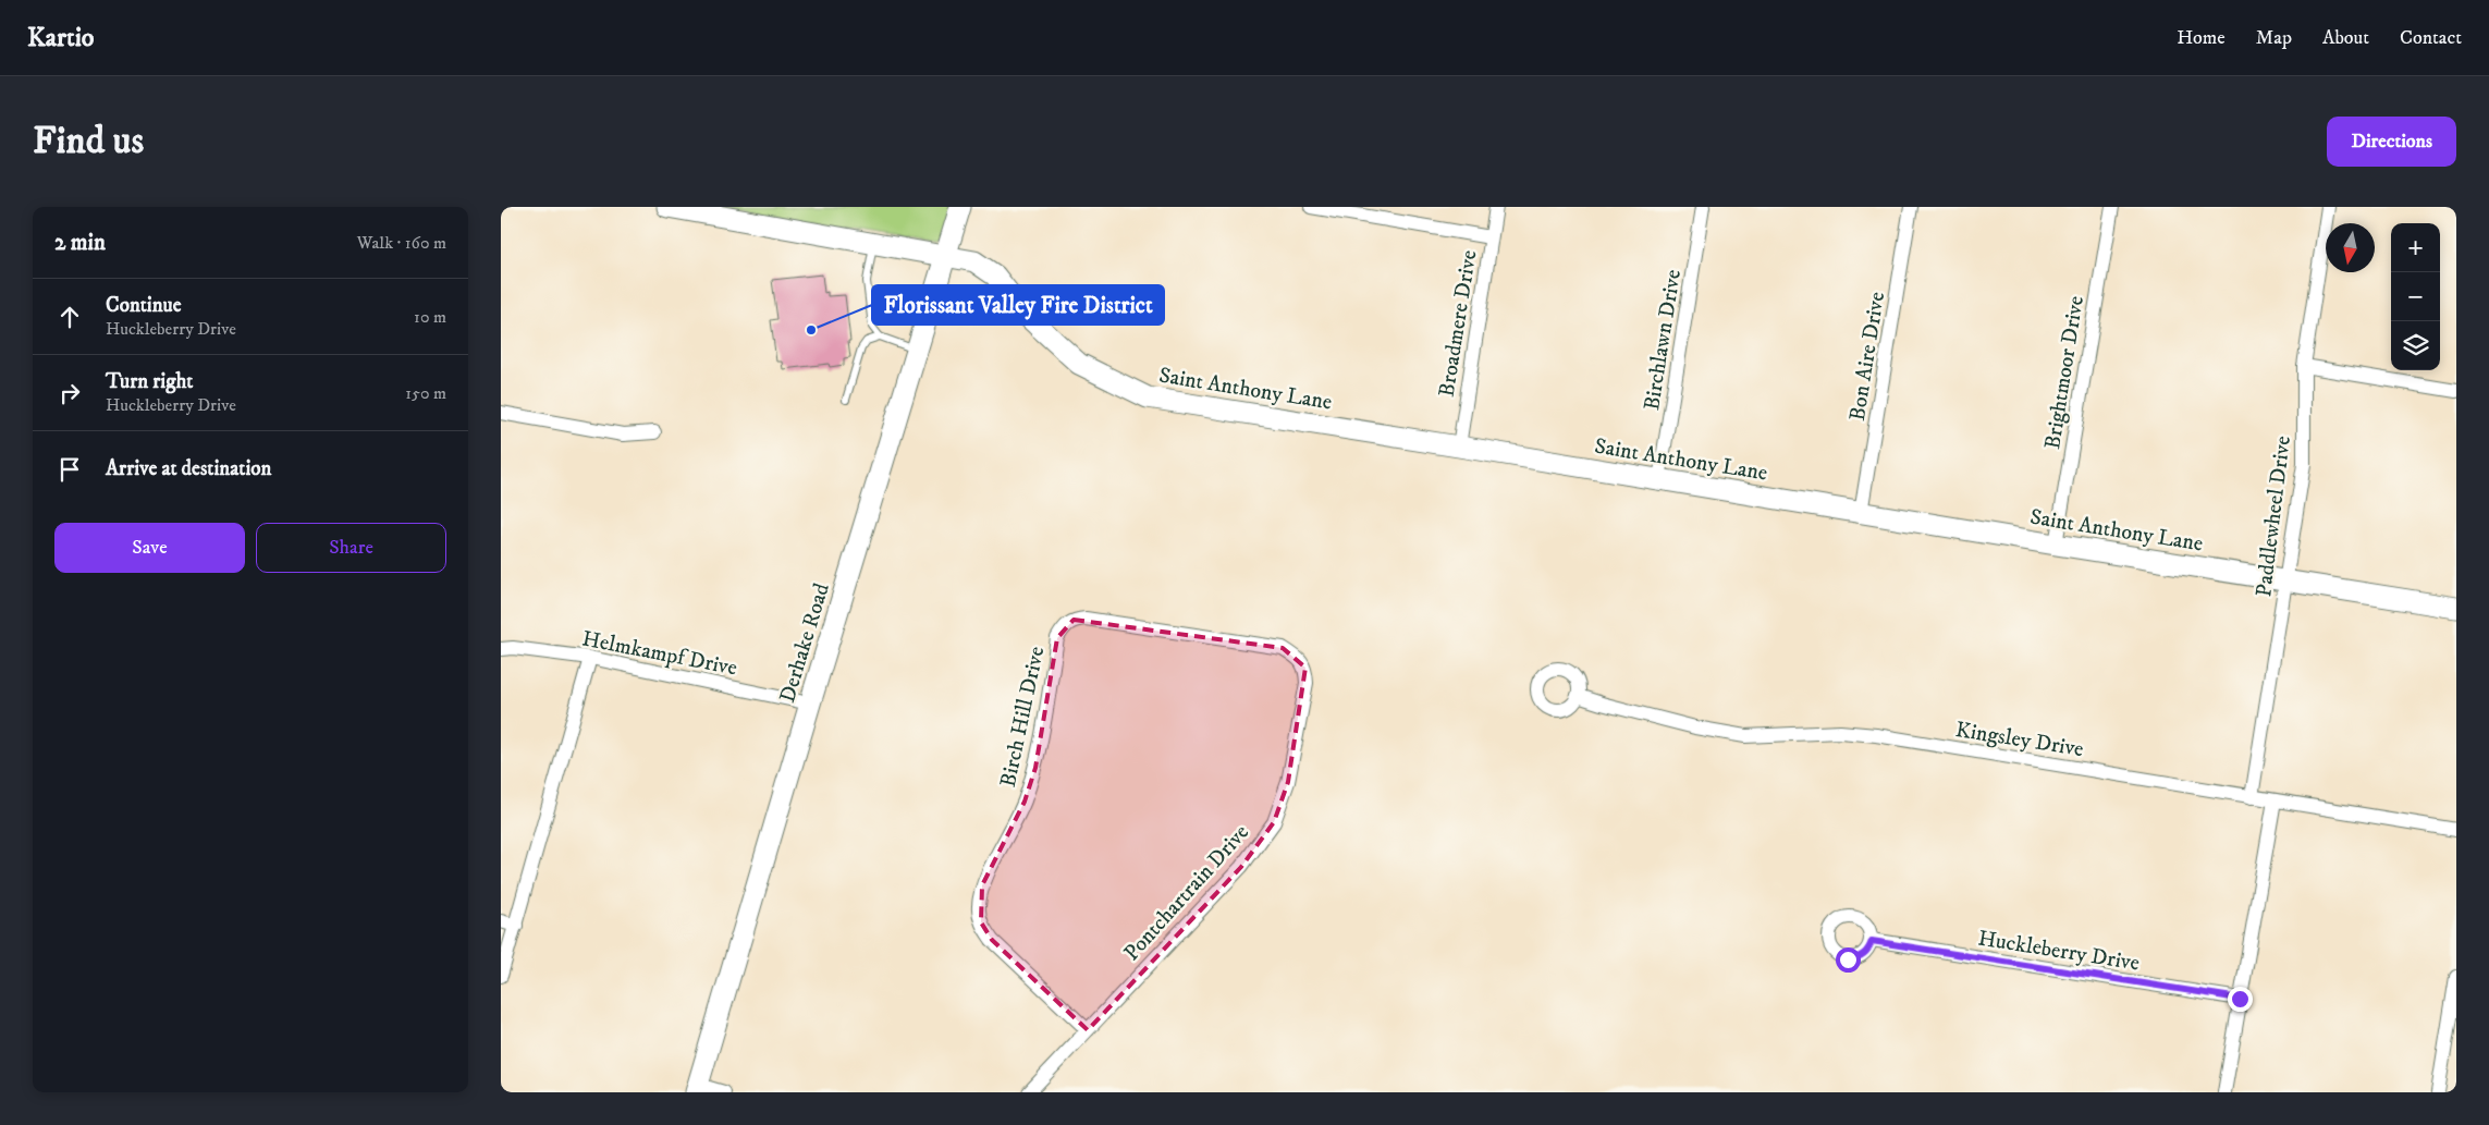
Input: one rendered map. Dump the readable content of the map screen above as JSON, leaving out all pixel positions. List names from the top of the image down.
{
  "streets": {
    "street": [
      "Broadmere Drive",
      "Birchlawn Drive",
      "Bon Aire Drive",
      "Brightmoor Drive",
      "Saint Anthony Lane",
      "Paddlewheel Drive",
      "Derhake Road",
      "Helmkampf Drive",
      "Birch Hill Drive",
      "Kingsley Drive",
      "Pontchartrain Drive",
      "Huckleberry Drive"
    ]
  },
  "crossings": [
    ["Broadmere Drive", "Saint Anthony Lane"],
    ["Birchlawn Drive", "Saint Anthony Lane"],
    ["Bon Aire Drive", "Saint Anthony Lane"],
    ["Brightmoor Drive", "Saint Anthony Lane"],
    ["Saint Anthony Lane", "Paddlewheel Drive"],
    ["Saint Anthony Lane", "Derhake Road"],
    ["Paddlewheel Drive", "Kingsley Drive"],
    ["Derhake Road", "Helmkampf Drive"],
    ["Birch Hill Drive", "Pontchartrain Drive"]
  ],
  "places": ["Florissant Valley Fire District"],
  "north": "bottom",
  "page": {
    "header": "Kartio",
    "nav": [
      "Home",
      "Map",
      "About",
      "Contact"
    ],
    "buttons": [
      "Directions",
      ["Save", "Share"]
    ],
    "title": "Find us",
    "heading": ["2 min", "Walk · 160 m"],
    "map_buttons": ["+", "−"],
    "list": [
      ["Continue", "Huckleberry Drive", "10 m"],
      ["Turn right", "Huckleberry Drive", "150 m"],
      "Arrive at destination"
    ]
  }
}
